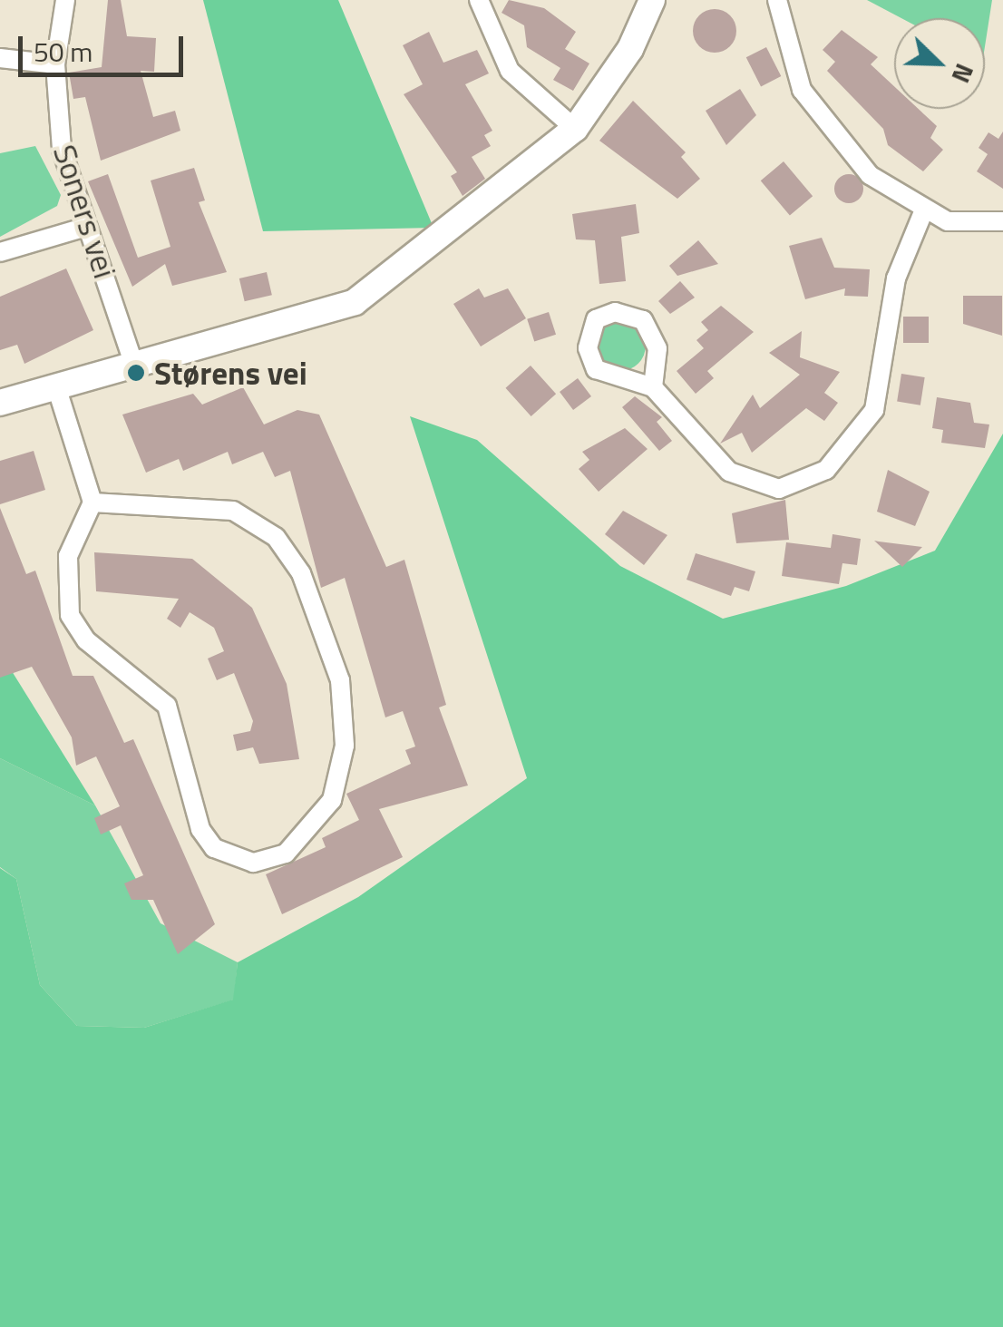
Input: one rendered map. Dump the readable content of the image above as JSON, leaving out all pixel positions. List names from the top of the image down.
{
  "streets": {
    "street": ["Soners vei"]
  },
  "places": ["Størens vei"],
  "scale_bar": "50 m",
  "north": "bottom right"
}
